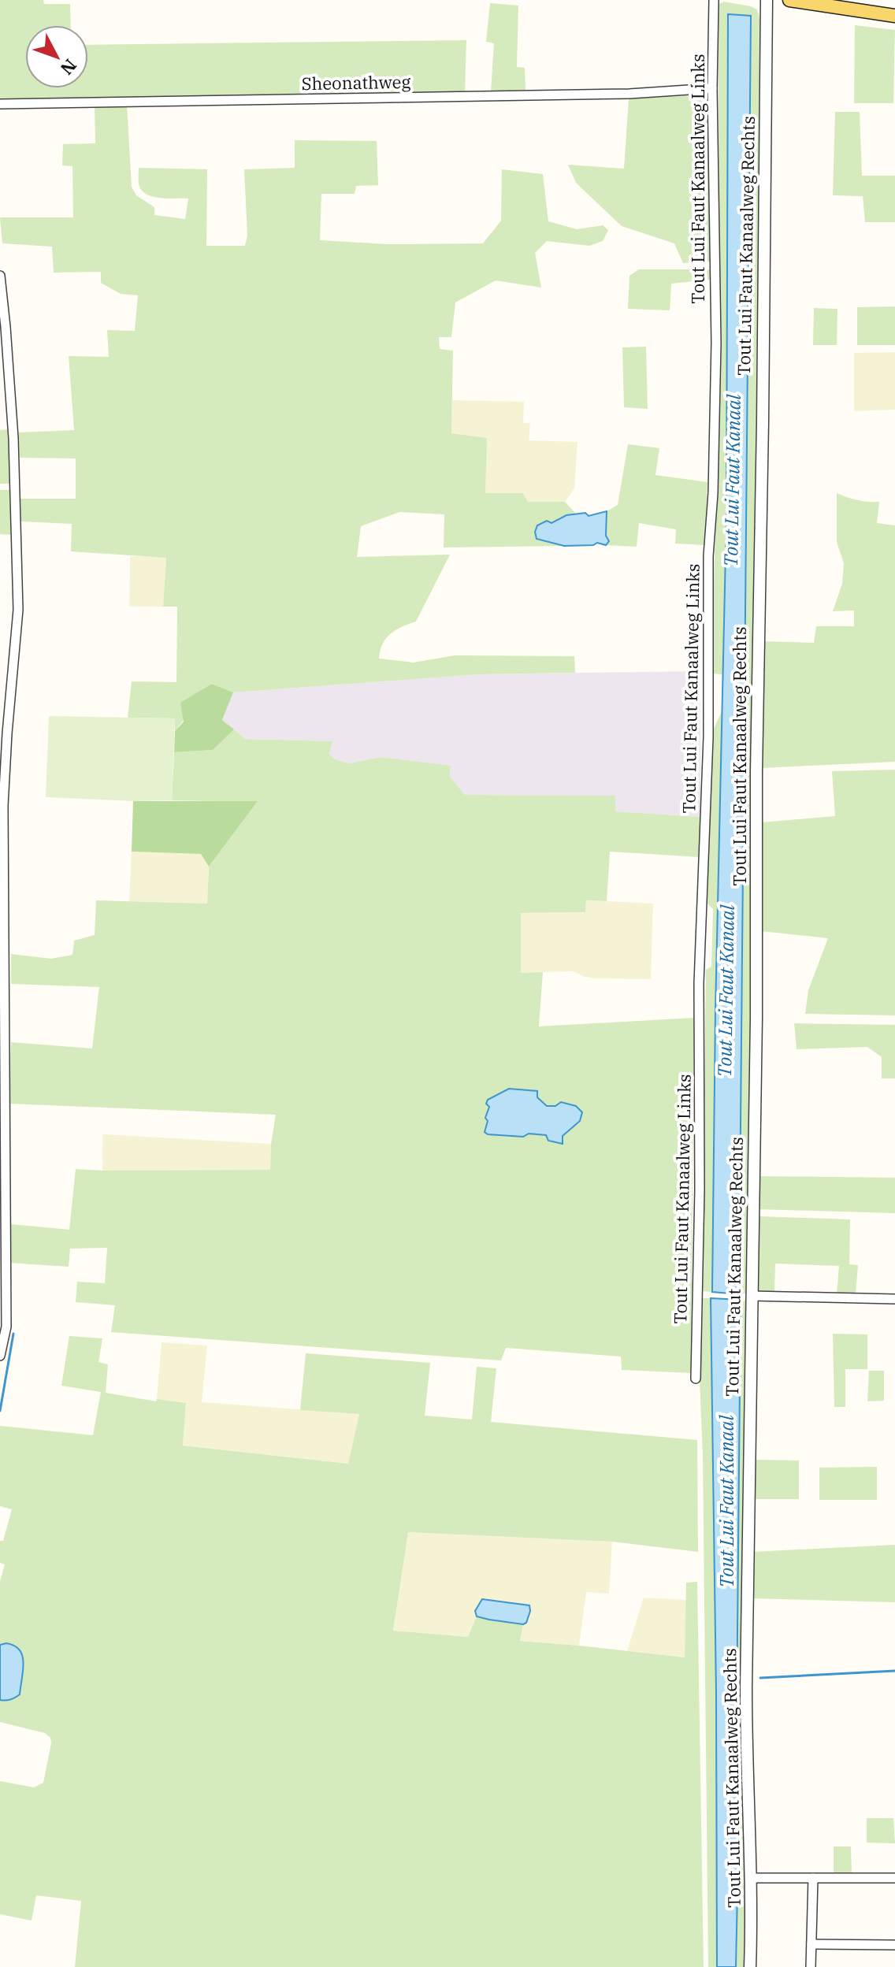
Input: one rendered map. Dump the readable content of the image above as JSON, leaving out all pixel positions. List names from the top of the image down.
{
  "streets": {
    "street": ["Sheonathweg", "Tout Lui Faut Kanaalweg Links", "Tout Lui Faut Kanaalweg Rechts"]
  },
  "crossings": [
    ["Sheonathweg", "Tout Lui Faut Kanaalweg Links"]
  ],
  "water": ["Tout Lui Faut Kanaal"],
  "north": "bottom right"
}
